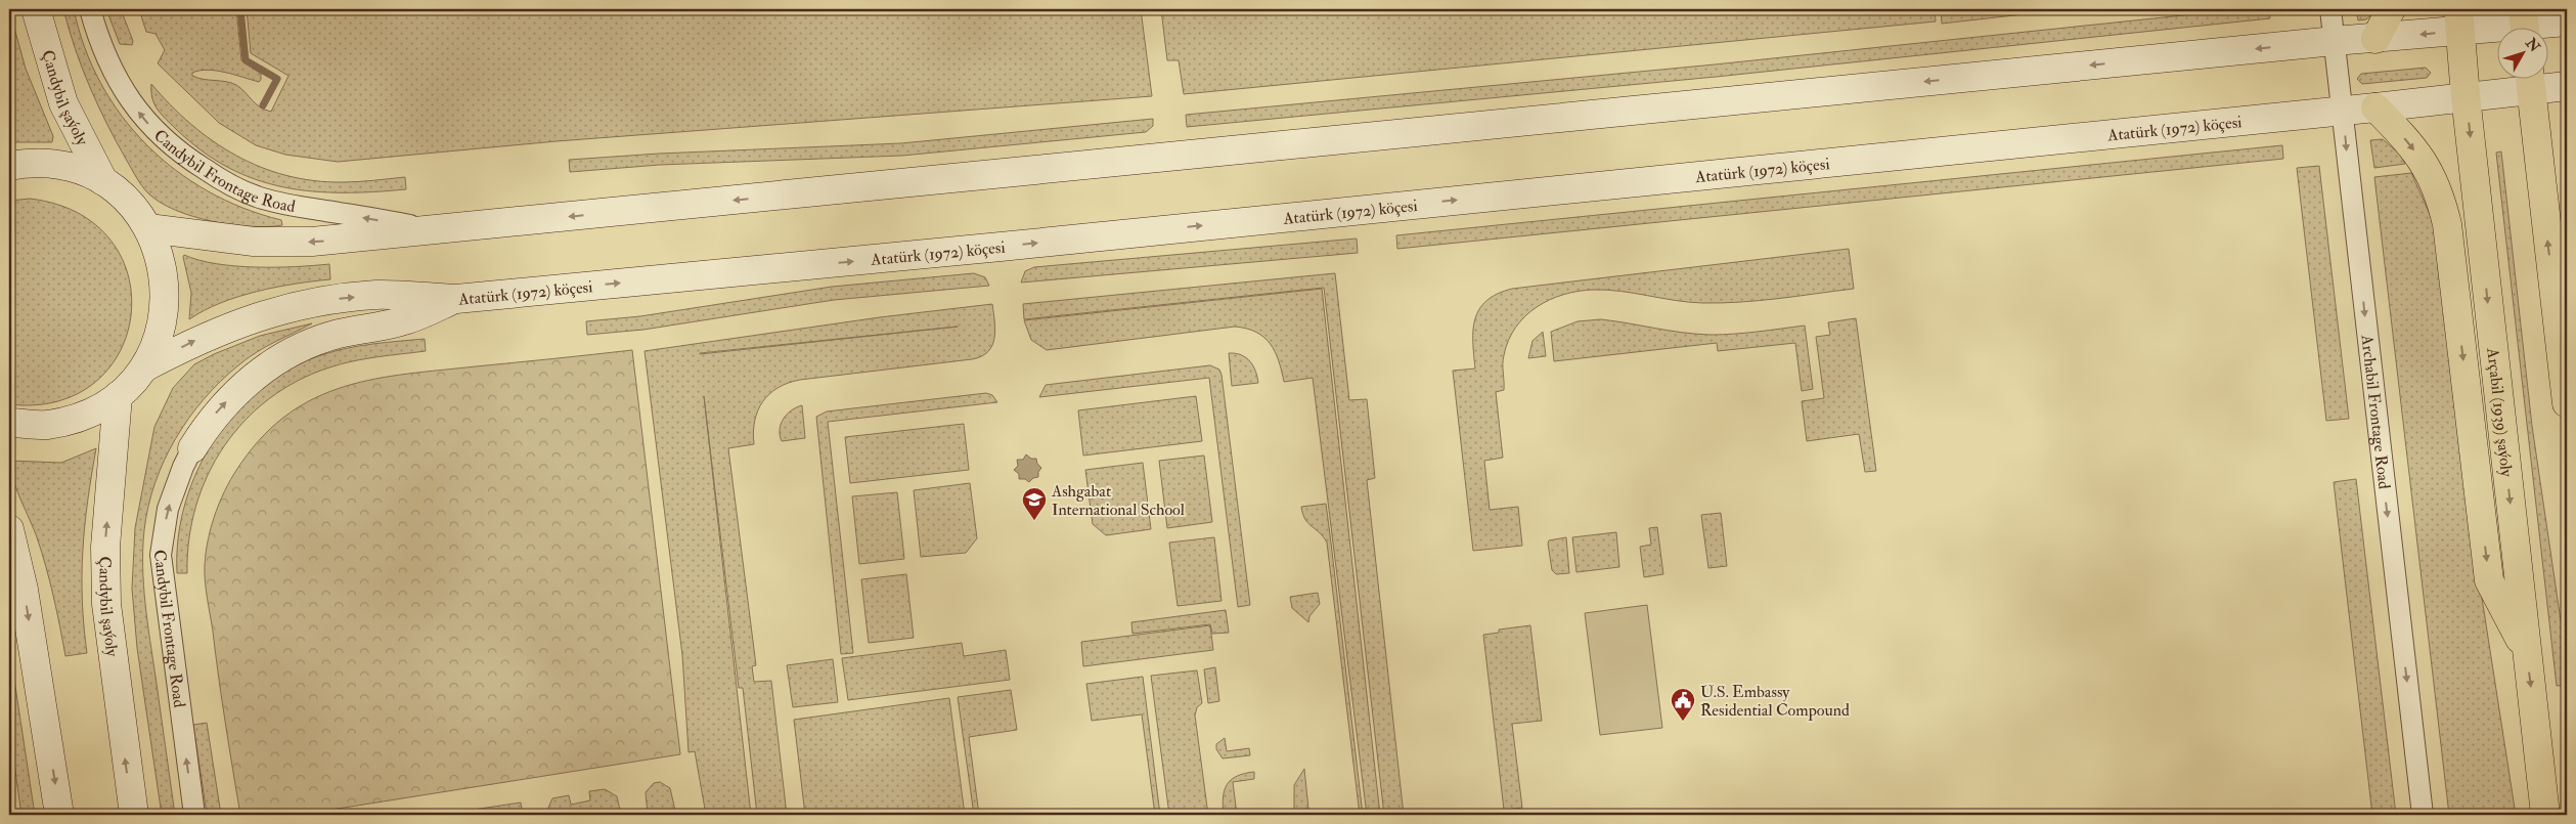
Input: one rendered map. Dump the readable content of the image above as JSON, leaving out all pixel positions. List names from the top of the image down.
{
  "streets": {
    "main road": ["Çandybil şaýoly", "Atatürk (1972) köçesi", "Arçabil (1939) şaýoly"],
    "street": ["Candybil Frontage Road", "Archabil Frontage Road"]
  },
  "crossings": [
    ["Atatürk (1972) köçesi", "Archabil Frontage Road"],
    ["Atatürk (1972) köçesi", "Arçabil (1939) şaýoly"]
  ],
  "one_way": ["Candybil Frontage Road", "Archabil Frontage Road"],
  "places": {
    "school or university": ["Ashgabat International School"],
    "public building": ["U.S. Embassy Residential Compound"]
  },
  "north": "top right"
}
